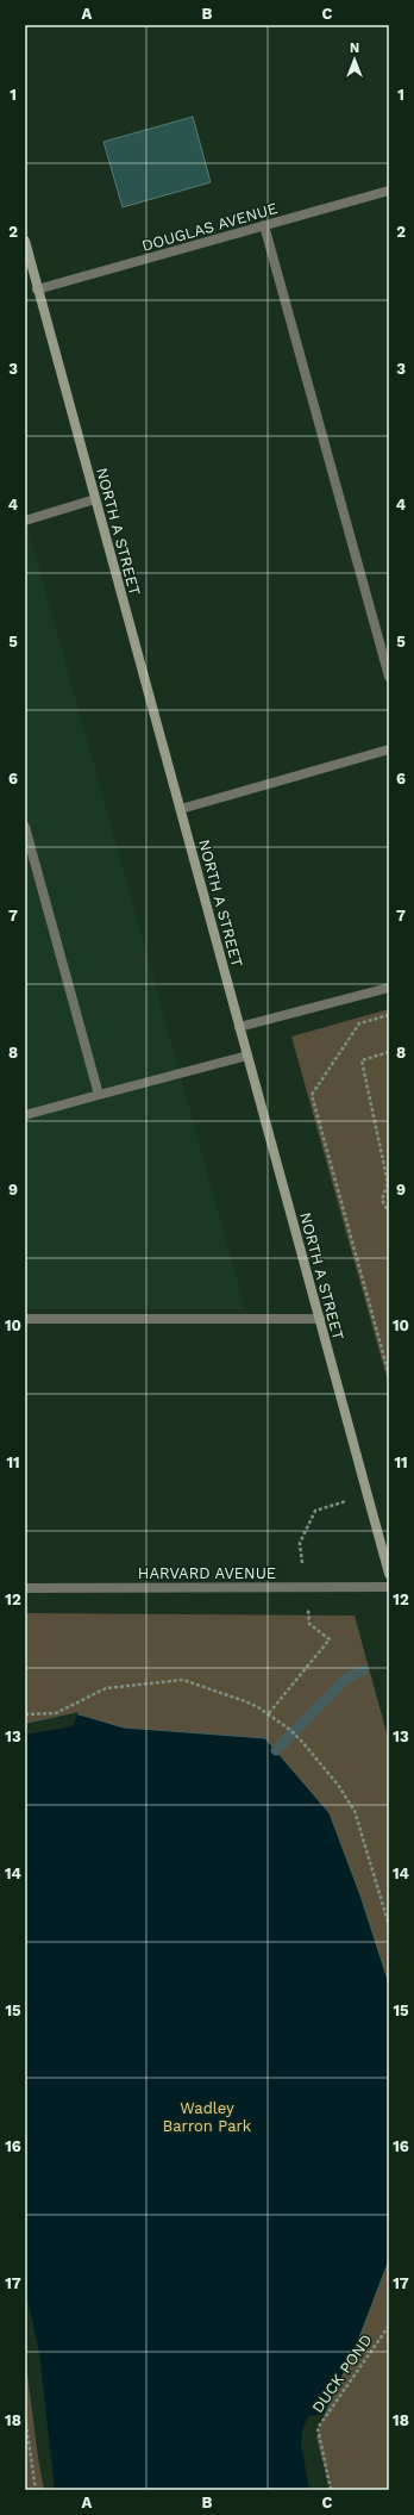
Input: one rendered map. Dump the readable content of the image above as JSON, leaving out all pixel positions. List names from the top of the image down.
{
  "streets": {
    "main road": ["NORTH A STREET"],
    "street": ["DOUGLAS AVENUE", "HARVARD AVENUE"],
    "path": ["DUCK POND"]
  },
  "crossings": [
    ["DOUGLAS AVENUE", "NORTH A STREET"]
  ],
  "parks": ["Wadley Barron Park"],
  "north": "top",
  "grid": {
    "columns": ["A", "B", "C"],
    "rows": [
      "1",
      "2",
      "3",
      "4",
      "5",
      "6",
      "7",
      "8",
      "9",
      "10",
      "11",
      "12",
      "13",
      "14",
      "15",
      "16",
      "17",
      "18"
    ]
  }
}
